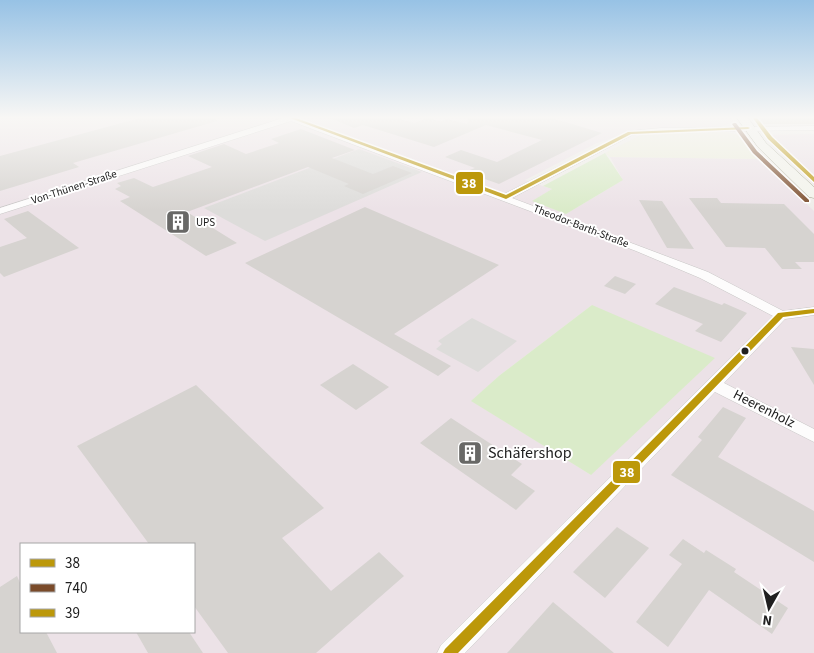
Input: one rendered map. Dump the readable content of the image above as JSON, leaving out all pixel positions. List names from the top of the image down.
{
  "streets": {
    "street": ["Von-Thünen-Straße", "Theodor-Barth-Straße", "Heerenholz"]
  },
  "places": {
    "building": ["UPS", "Schäfershop"]
  },
  "lines": ["transit line 38", "transit line 740", "transit line 39"],
  "legend": ["38", "740", "39"],
  "north": "bottom"
}
